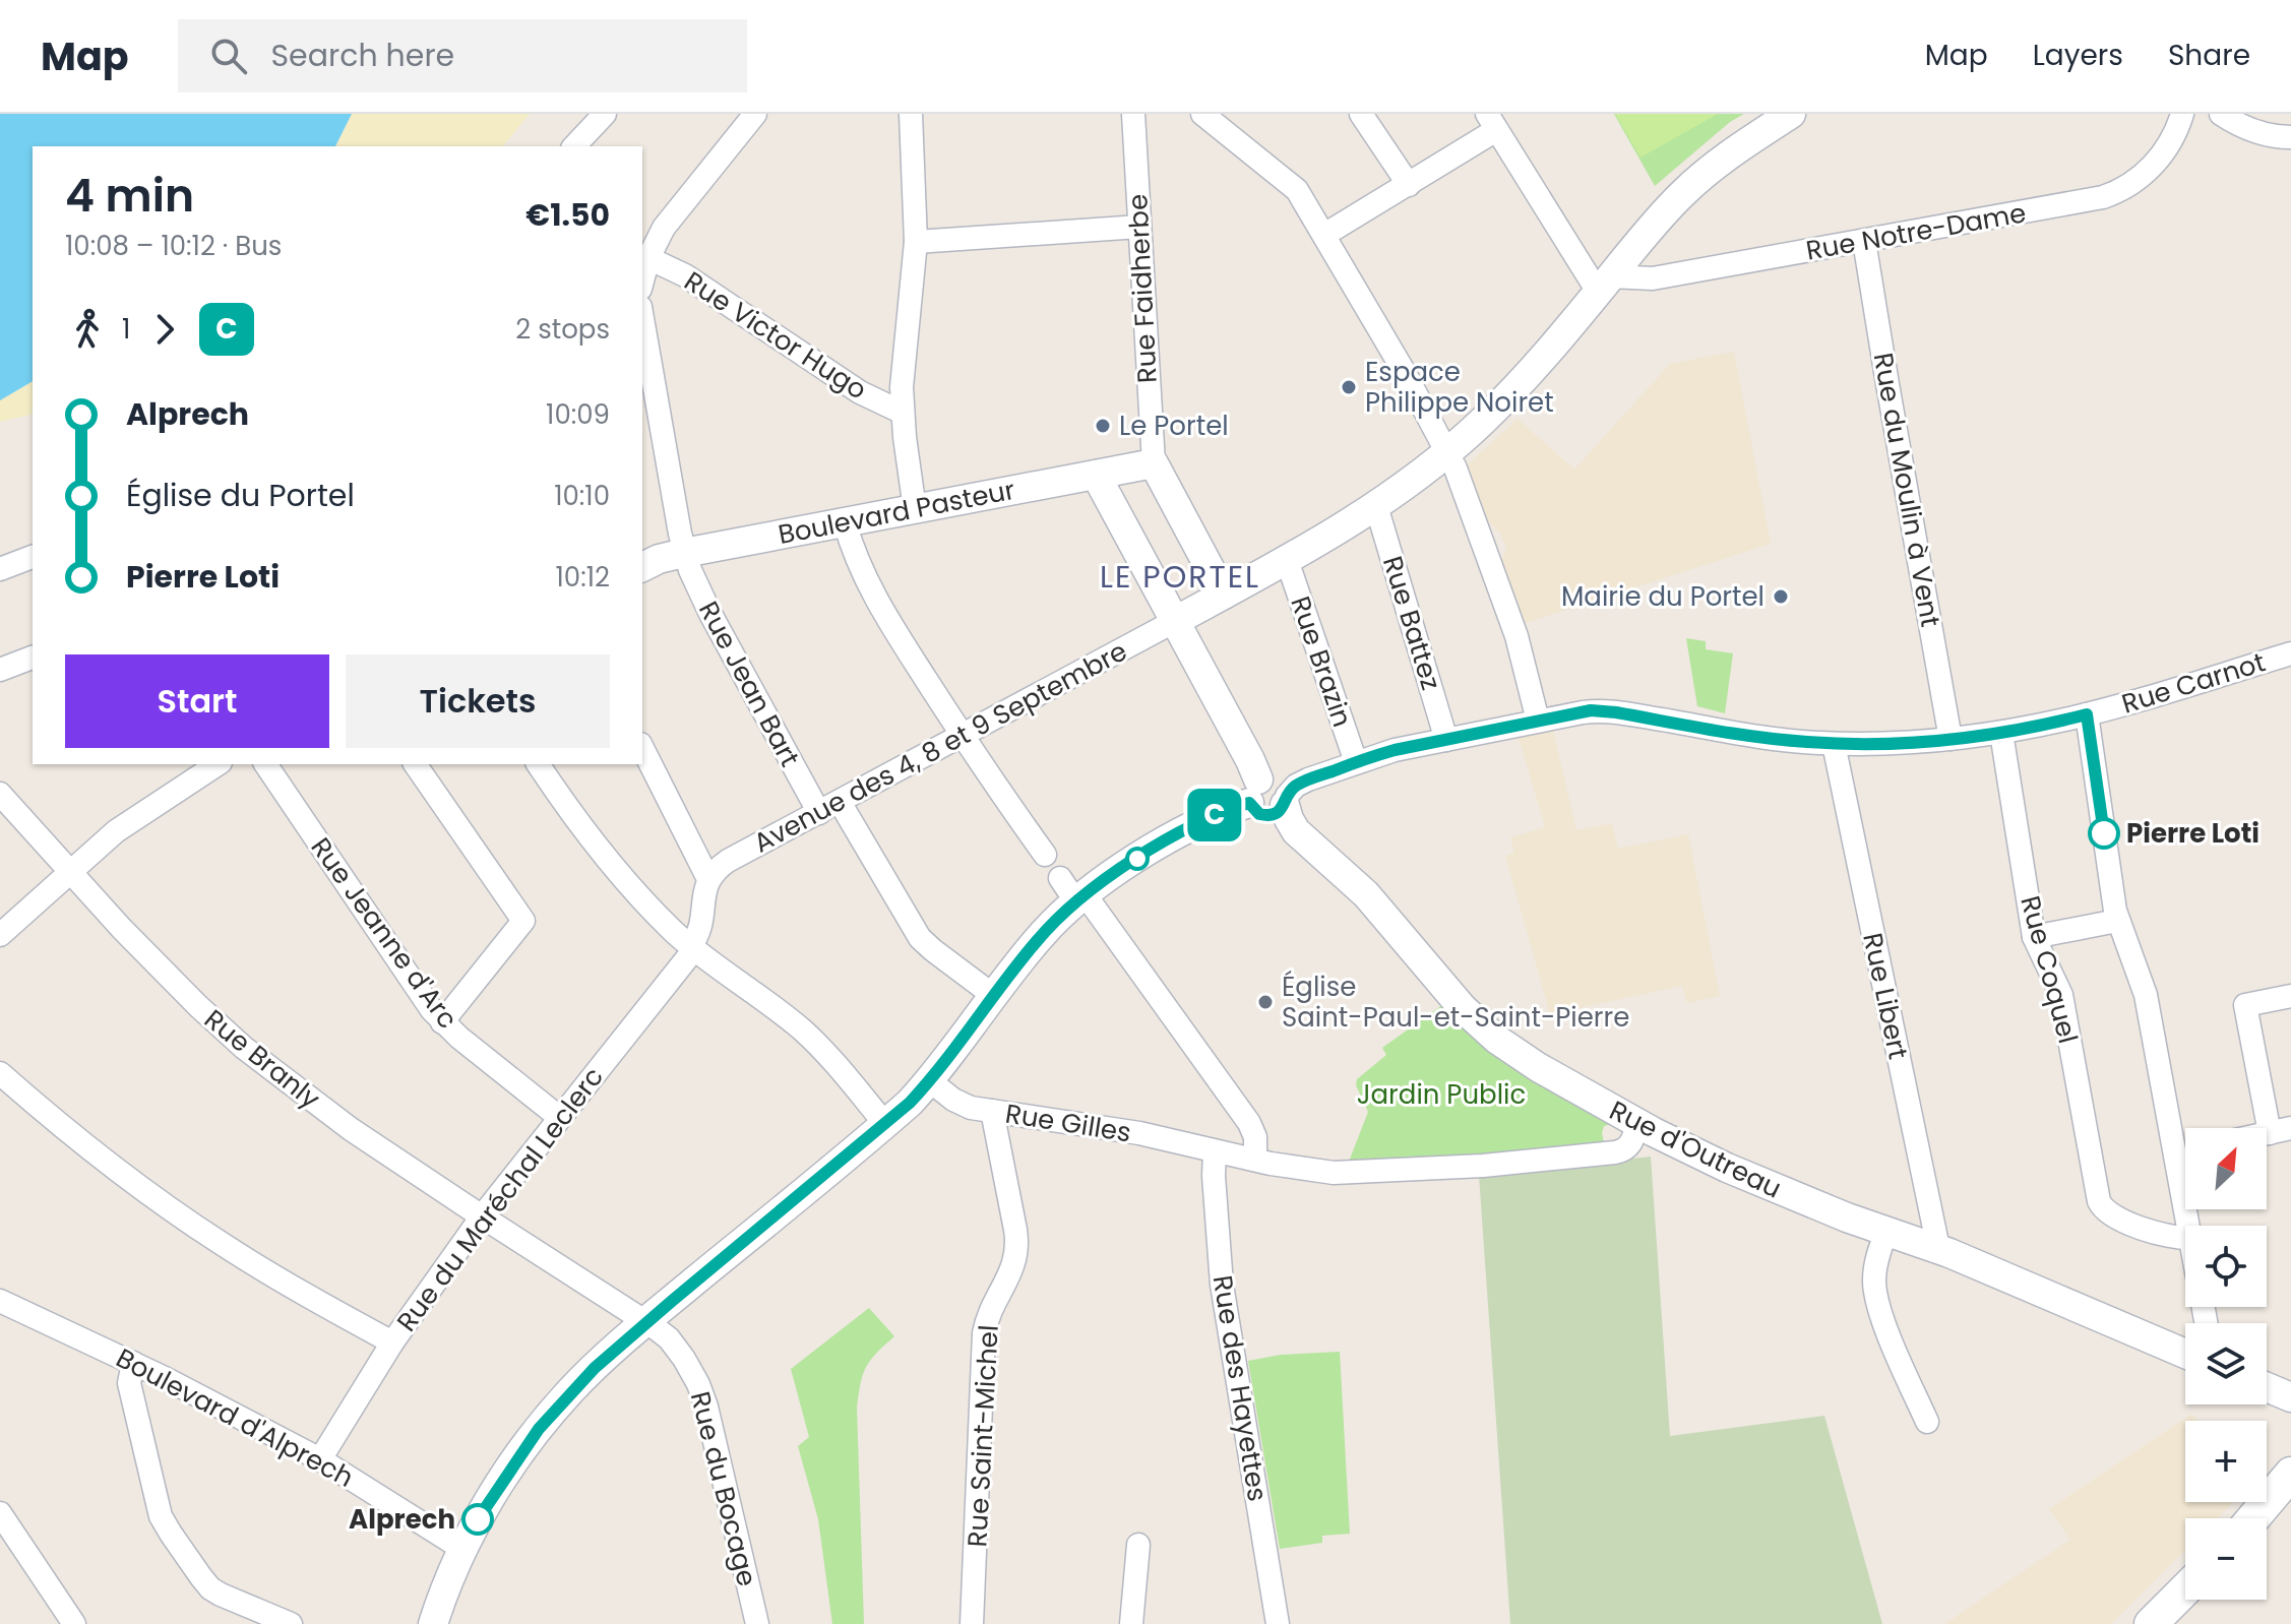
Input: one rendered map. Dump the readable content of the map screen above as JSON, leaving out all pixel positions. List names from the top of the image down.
{
  "streets": {
    "street": [
      "Rue Notre-Dame",
      "Rue Faidherbe",
      "Rue Victor Hugo",
      "Rue du Moulin à Vent",
      "Boulevard Pasteur",
      "Rue Battez",
      "Rue Brazin",
      "Rue Carnot",
      "Rue Jean Bart",
      "Avenue des 4, 8 et 9 Septembre",
      "Rue Jeanne d'Arc",
      "Rue Coquel",
      "Rue Libert",
      "Rue Branly",
      "Rue Gilles",
      "Rue d'Outreau",
      "Rue du Maréchal Leclerc",
      "Rue des Hayettes",
      "Boulevard d'Alprech",
      "Rue Saint-Michel",
      "Rue du Bocage"
    ]
  },
  "crossings": [
    ["Rue Notre-Dame", "Rue du Moulin à Vent"],
    ["Rue Faidherbe", "Boulevard Pasteur"],
    ["Rue du Moulin à Vent", "Rue Carnot"],
    ["Boulevard Pasteur", "Rue Jean Bart"],
    ["Rue Battez", "Rue Carnot"],
    ["Rue Brazin", "Rue Carnot"],
    ["Rue Carnot", "Rue Coquel"],
    ["Rue Carnot", "Rue Libert"],
    ["Rue Carnot", "Rue d'Outreau"],
    ["Rue Jean Bart", "Avenue des 4, 8 et 9 Septembre"],
    ["Rue Jeanne d'Arc", "Rue du Maréchal Leclerc"],
    ["Rue Libert", "Rue d'Outreau"],
    ["Rue Branly", "Rue du Maréchal Leclerc"],
    ["Rue Branly", "Rue du Bocage"],
    ["Rue Gilles", "Rue d'Outreau"],
    ["Rue Gilles", "Rue des Hayettes"],
    ["Rue Gilles", "Rue Saint-Michel"],
    ["Rue du Maréchal Leclerc", "Boulevard d'Alprech"]
  ],
  "districts": ["LE PORTEL"],
  "parks": ["Jardin Public"],
  "places": [
    "Espace Philippe Noiret",
    "Le Portel",
    "Mairie du Portel",
    "Pierre Loti",
    "Église Saint-Paul-et-Saint-Pierre",
    "Alprech"
  ],
  "lines": ["bus line C"],
  "north": "top right",
  "page": {
    "header": "Map",
    "search": "Search here",
    "nav": ["Map", "Layers", "Share"],
    "on_map": "C",
    "heading": ["4 min", "10:08 – 10:12 · Bus", "€1.50"],
    "legs": ["1", "C", "2 stops"],
    "list": [
      {
        "name": "Alprech",
        "value": "10:09"
      },
      {
        "name": "Église du Portel",
        "value": "10:10"
      },
      {
        "name": "Pierre Loti",
        "value": "10:12"
      }
    ],
    "buttons": ["Start", "Tickets"],
    "map_buttons": ["+", "−"]
  }
}
